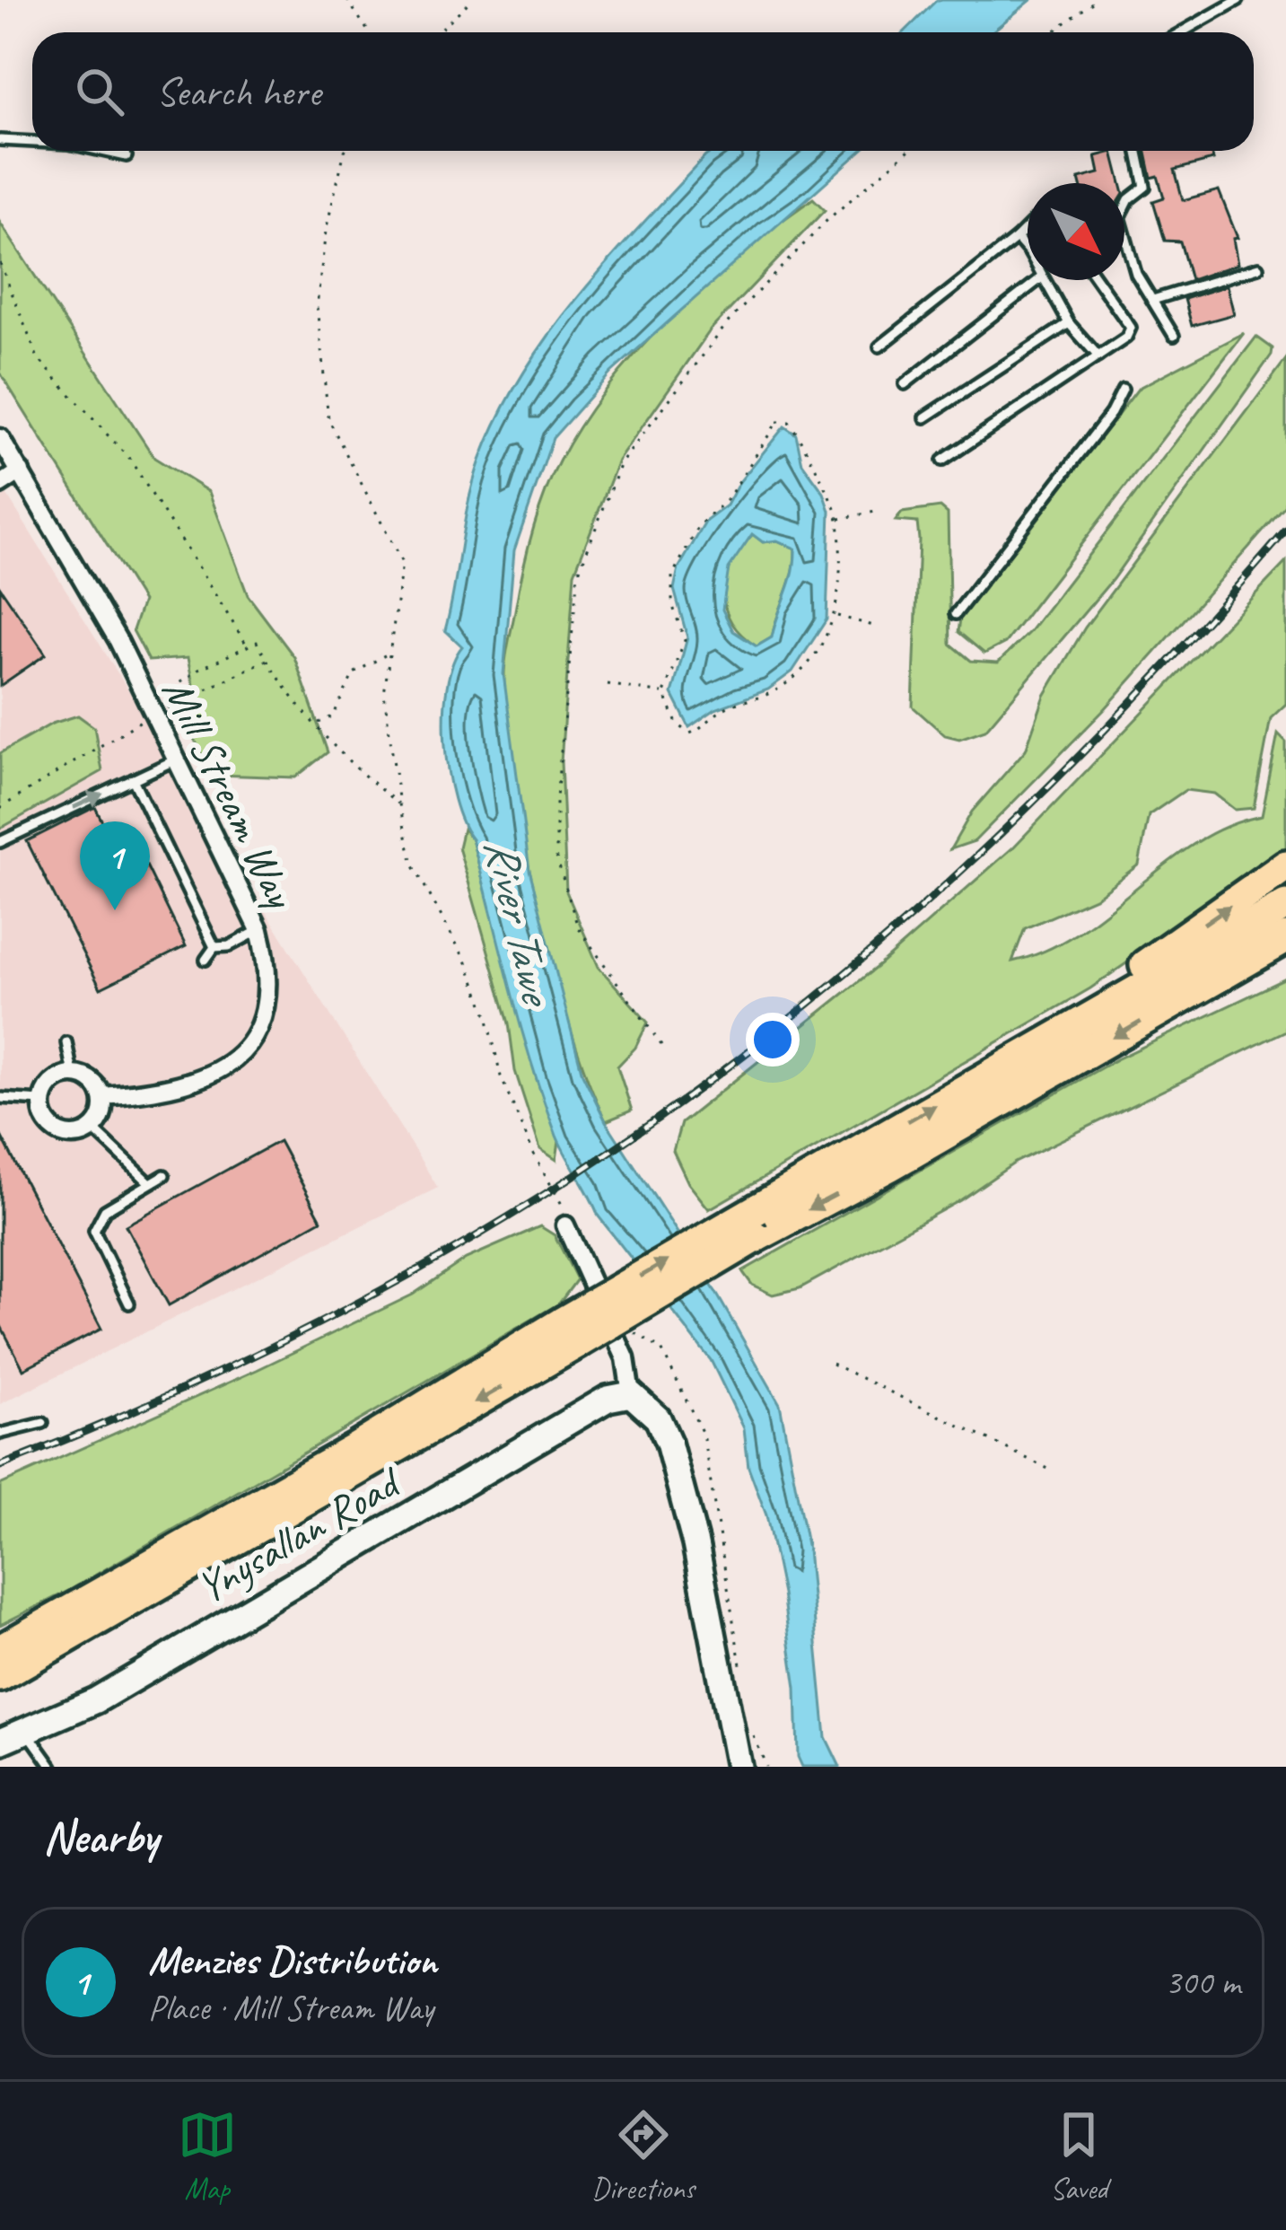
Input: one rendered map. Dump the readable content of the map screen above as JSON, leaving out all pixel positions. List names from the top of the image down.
{
  "streets": {
    "street": ["Mill Stream Way", "Ynysallan Road"]
  },
  "water": ["River Tawe"],
  "north": "bottom right",
  "page": {
    "search": "Search here",
    "pins": "1",
    "heading": "Nearby",
    "list": [
      {
        "mark": "1",
        "name": "Menzies Distribution",
        "note": "Place · Mill Stream Way",
        "value": "300 m"
      }
    ],
    "nav": ["Map", "Directions", "Saved"]
  }
}
